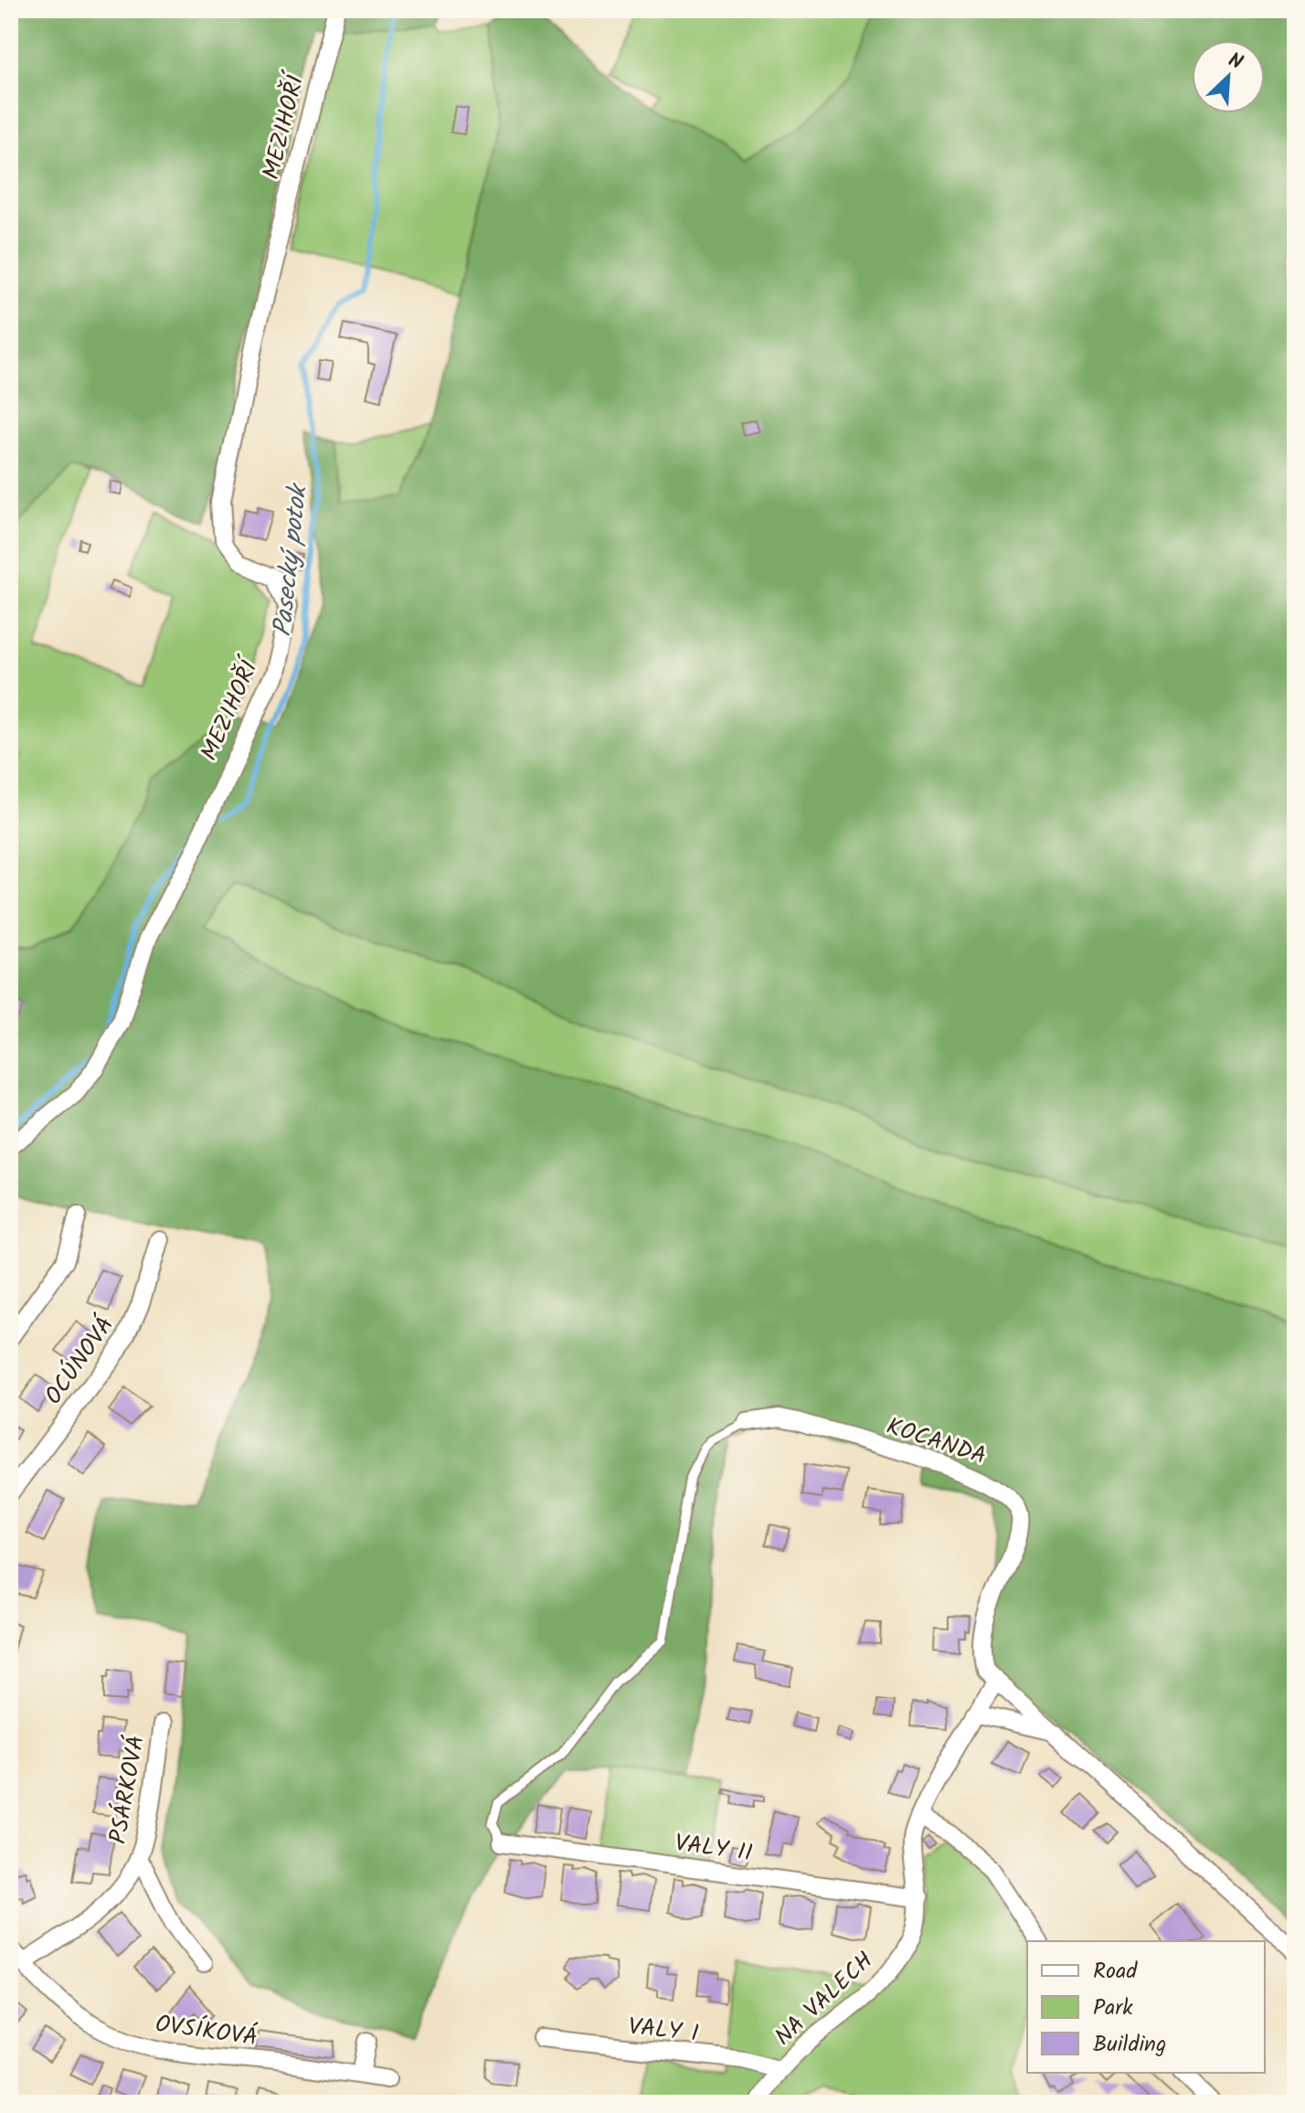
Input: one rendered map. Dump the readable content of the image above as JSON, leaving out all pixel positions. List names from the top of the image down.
{
  "streets": {
    "street": [
      "MEZIHOŘÍ",
      "OCÚNOVÁ",
      "KOCANDA",
      "PSÁRKOVÁ",
      "VALY II",
      "NA VALECH",
      "VALY I",
      "OVSÍKOVÁ"
    ]
  },
  "crossings": [
    ["KOCANDA", "NA VALECH"],
    ["PSÁRKOVÁ", "OVSÍKOVÁ"],
    ["VALY II", "NA VALECH"],
    ["NA VALECH", "VALY I"]
  ],
  "water": ["Pasecký potok"],
  "legend": ["Road", "Park", "Building"],
  "north": "top right"
}
